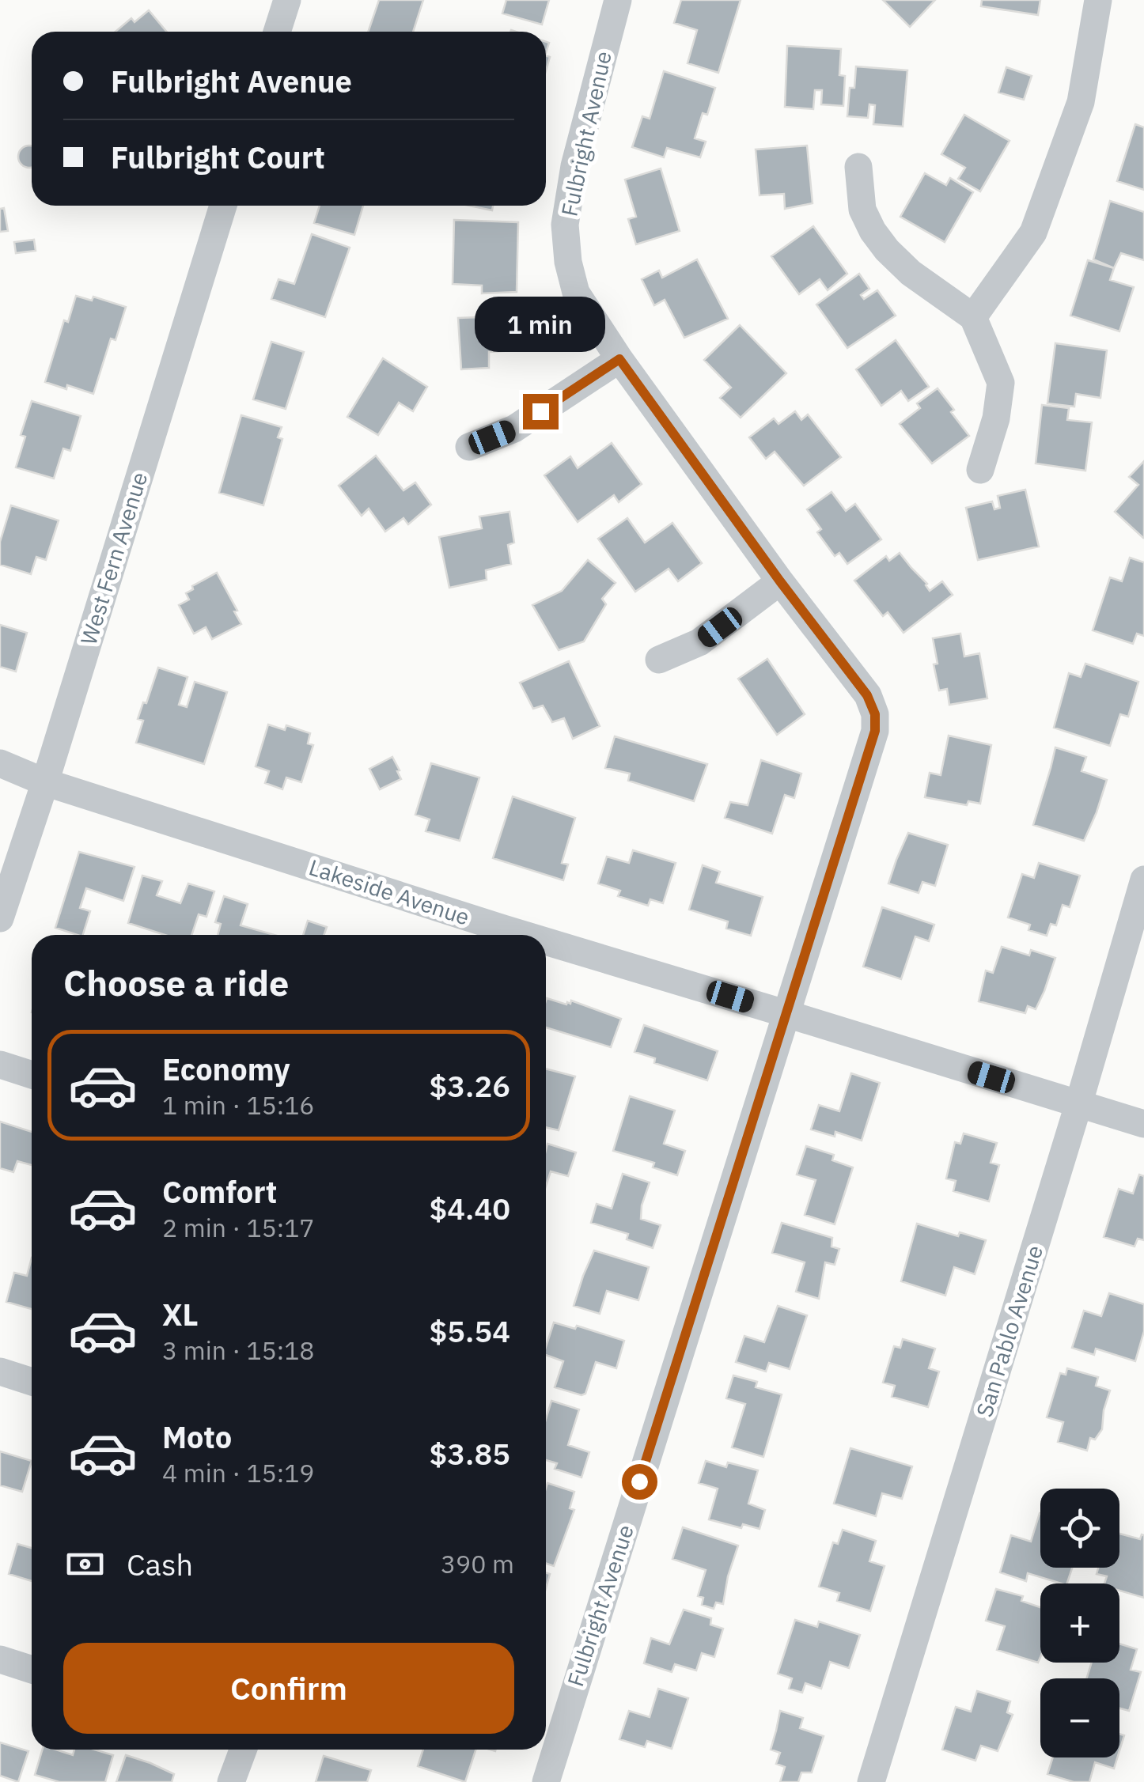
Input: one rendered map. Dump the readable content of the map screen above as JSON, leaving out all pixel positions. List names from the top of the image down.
{
  "streets": {
    "street": [
      "Fulbright Avenue",
      "West Fern Avenue",
      "Lakeside Avenue",
      "San Pablo Avenue"
    ]
  },
  "crossings": [
    ["Fulbright Avenue", "Lakeside Avenue"],
    ["West Fern Avenue", "Lakeside Avenue"],
    ["Lakeside Avenue", "San Pablo Avenue"]
  ],
  "page": {
    "banner": ["Fulbright Avenue", "Fulbright Court"],
    "bubble": "1 min",
    "heading": "Choose a ride",
    "list": [
      {
        "name": "Economy",
        "note": "1 min · 15:16",
        "value": "$3.26"
      },
      {
        "name": "Comfort",
        "note": "2 min · 15:17",
        "value": "$4.40"
      },
      {
        "name": "XL",
        "note": "3 min · 15:18",
        "value": "$5.54"
      },
      {
        "name": "Moto",
        "note": "4 min · 15:19",
        "value": "$3.85"
      }
    ],
    "map_buttons": ["+", "−"],
    "pay": ["Cash", "390 m"],
    "buttons": "Confirm"
  }
}
